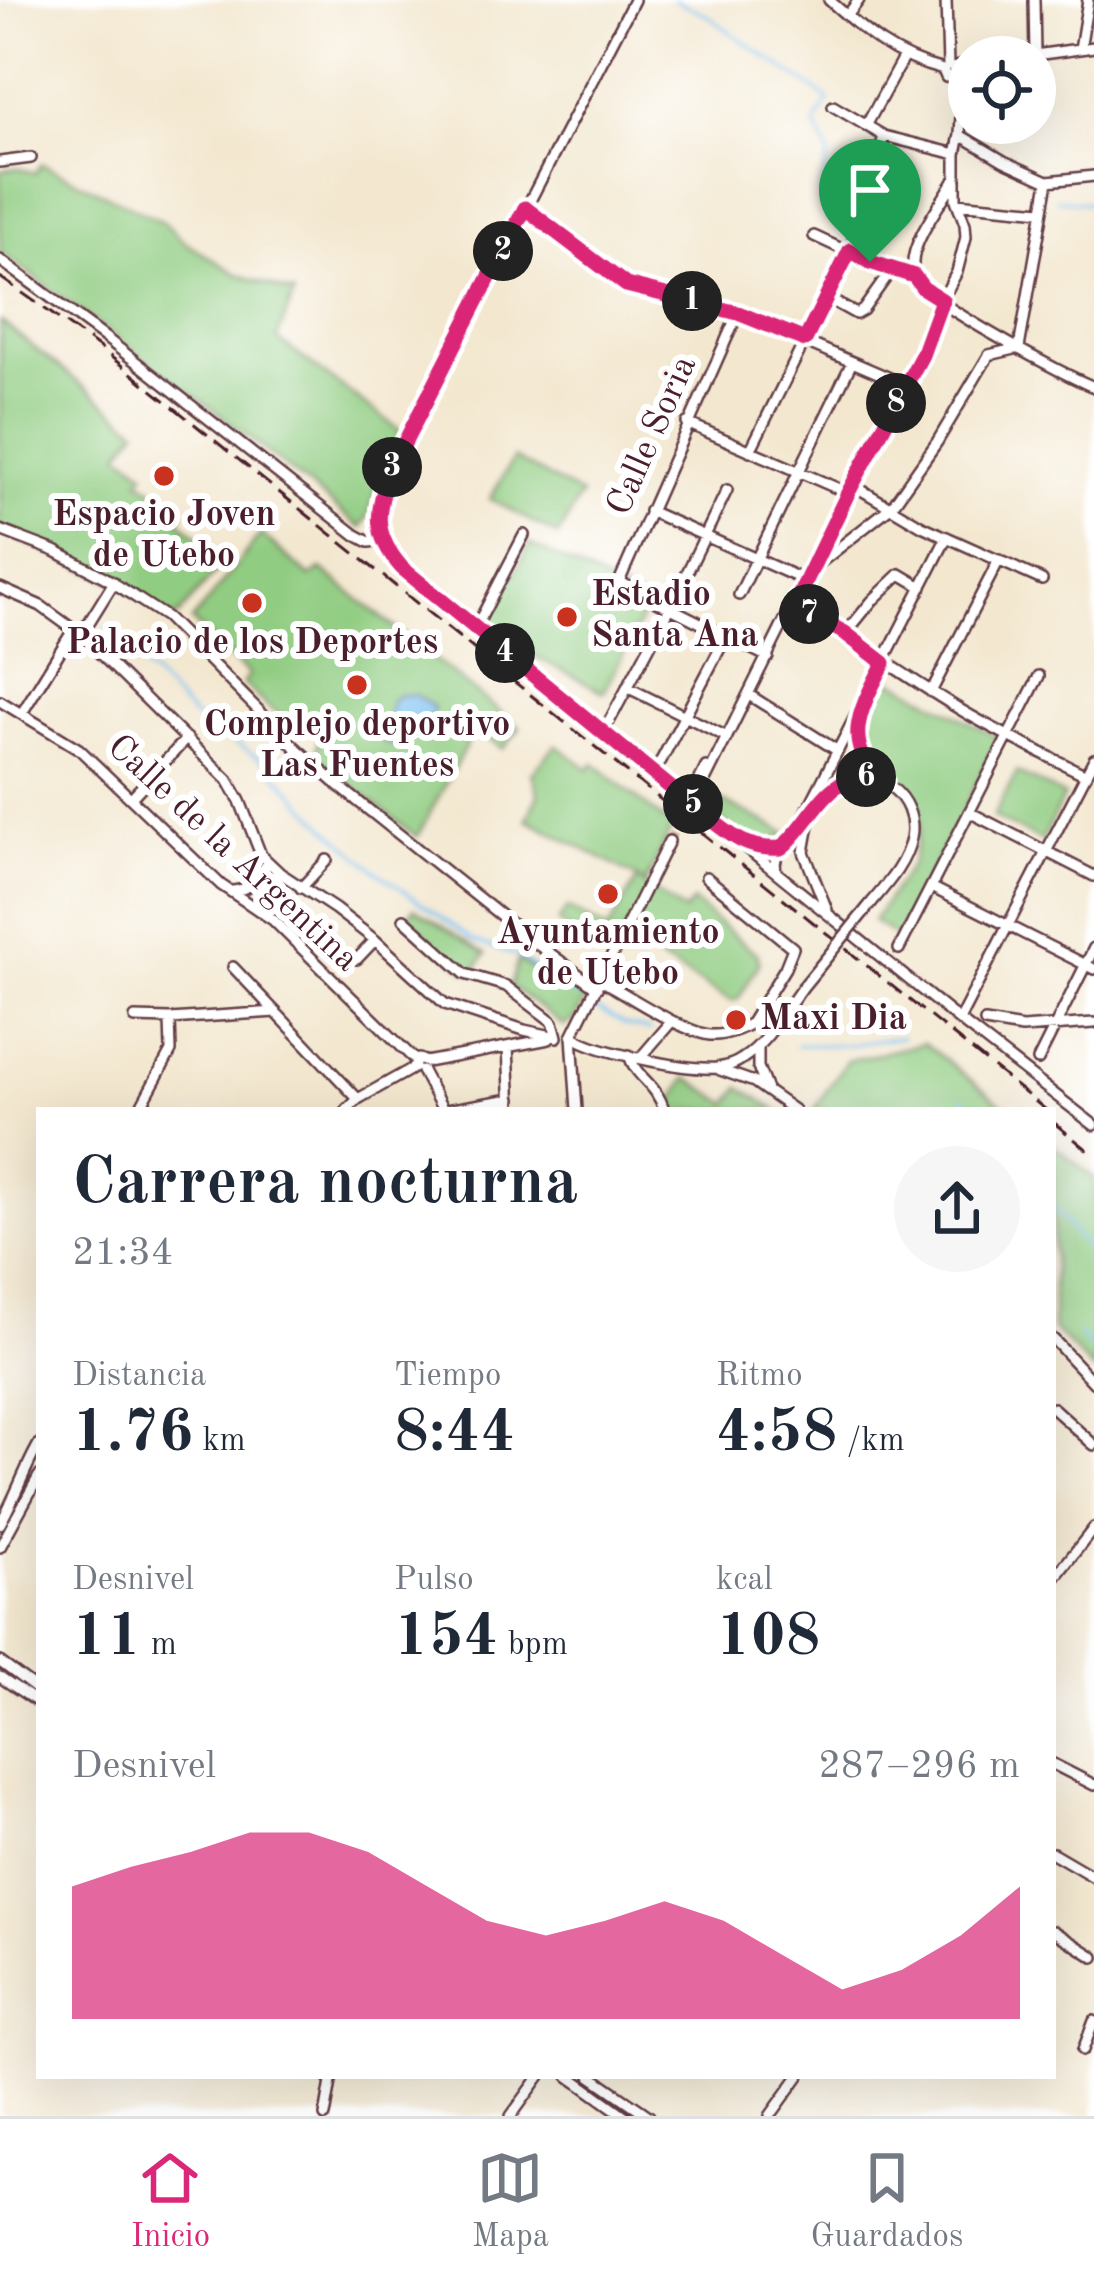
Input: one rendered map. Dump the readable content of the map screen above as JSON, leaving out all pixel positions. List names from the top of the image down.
{
  "streets": {
    "street": ["Calle Soria", "Calle de la Argentina"]
  },
  "places": [
    "Espacio Joven de Utebo",
    "Palacio de los Deportes",
    "Estadio Santa Ana",
    "Complejo deportivo Las Fuentes",
    "Ayuntamiento de Utebo",
    "Maxi Dia"
  ],
  "page": {
    "pins": [
      "2",
      "1",
      "8",
      "3",
      "7",
      "4",
      "6",
      "5"
    ],
    "heading": ["Carrera nocturna", "21:34"],
    "stats": [
      ["Distancia", "1.76 km"],
      ["Tiempo", "8:44"],
      ["Ritmo", "4:58 /km"],
      ["Desnivel", "11 m"],
      ["Pulso", "154 bpm"],
      ["kcal", "108"]
    ],
    "chart": ["Desnivel", "287–296 m"],
    "tabs": ["Inicio", "Mapa", "Guardados"]
  }
}
